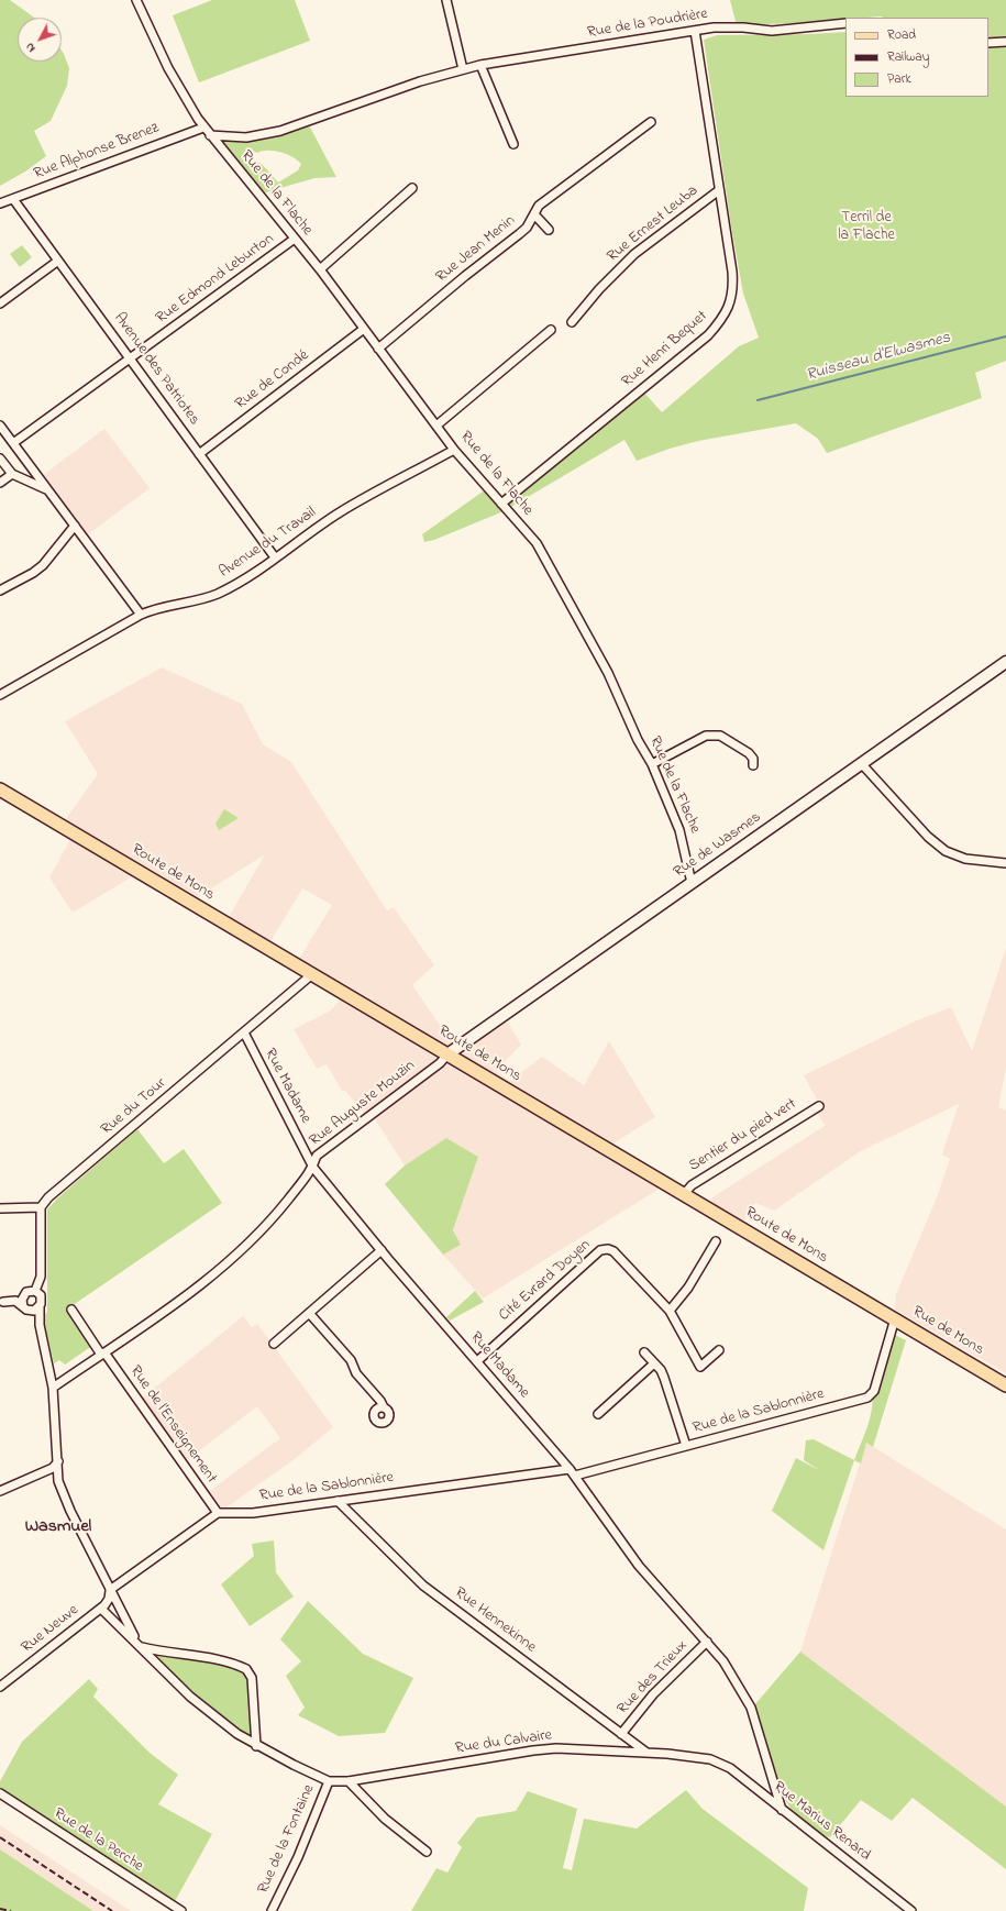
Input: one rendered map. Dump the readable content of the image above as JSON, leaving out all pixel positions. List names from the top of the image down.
{
  "streets": {
    "main road": ["Route de Mons", "Rue de Mons"],
    "street": [
      "Rue de la Poudrière",
      "Rue Alphonse Brenez",
      "Rue de la Flache",
      "Rue Ernest Leuba",
      "Rue Jean Menin",
      "Rue Edmond Leburton",
      "Rue Henri Bequet",
      "Avenue des Patriotes",
      "Rue de Condé",
      "Avenue du Travail",
      "Rue de Wasmes",
      "Rue Madame",
      "Rue Auguste Mouzin",
      "Rue du Tour",
      "Sentier du pied vert",
      "Cité Evrard Doyen",
      "Rue de la Sablonnière",
      "Rue de l'Enseignement",
      "Rue Hennekinne",
      "Rue Neuve",
      "Rue des Trieux",
      "Rue du Calvaire",
      "Rue Marius Renard",
      "Rue de la Fontaine",
      "Rue de la Perche"
    ]
  },
  "crossings": [
    ["Rue de la Poudrière", "Rue de la Flache"],
    ["Rue de la Poudrière", "Rue Henri Bequet"],
    ["Rue Alphonse Brenez", "Rue de la Flache"],
    ["Rue Alphonse Brenez", "Avenue des Patriotes"],
    ["Rue de la Flache", "Rue Jean Menin"],
    ["Rue de la Flache", "Rue Edmond Leburton"],
    ["Rue de la Flache", "Rue Henri Bequet"],
    ["Rue de la Flache", "Rue de Condé"],
    ["Rue de la Flache", "Avenue du Travail"],
    ["Rue de la Flache", "Rue de Wasmes"],
    ["Rue Ernest Leuba", "Rue Henri Bequet"],
    ["Rue Edmond Leburton", "Avenue des Patriotes"],
    ["Avenue des Patriotes", "Rue de Condé"],
    ["Avenue des Patriotes", "Avenue du Travail"],
    ["Rue de Wasmes", "Route de Mons"],
    ["Rue de Wasmes", "Rue Auguste Mouzin"],
    ["Route de Mons", "Rue Auguste Mouzin"],
    ["Route de Mons", "Rue du Tour"],
    ["Route de Mons", "Sentier du pied vert"],
    ["Route de Mons", "Rue de Mons"],
    ["Route de Mons", "Rue de la Sablonnière"],
    ["Rue Madame", "Rue Auguste Mouzin"],
    ["Rue Madame", "Rue du Tour"],
    ["Rue Madame", "Cité Evrard Doyen"],
    ["Rue Madame", "Rue de la Sablonnière"],
    ["Rue Madame", "Rue des Trieux"],
    ["Rue Madame", "Rue Marius Renard"],
    ["Rue Auguste Mouzin", "Rue de l'Enseignement"],
    ["Rue de Mons", "Rue de la Sablonnière"],
    ["Rue de la Sablonnière", "Rue de l'Enseignement"],
    ["Rue de la Sablonnière", "Rue Hennekinne"],
    ["Rue Hennekinne", "Rue des Trieux"],
    ["Rue Hennekinne", "Rue du Calvaire"],
    ["Rue du Calvaire", "Rue Marius Renard"],
    ["Rue du Calvaire", "Rue de la Fontaine"]
  ],
  "districts": ["Wasmuel"],
  "water": ["Ruisseau d'Elwasmes"],
  "parks": ["Terril de la Flache"],
  "legend": ["Road", "Railway", "Park"],
  "north": "bottom left"
}
